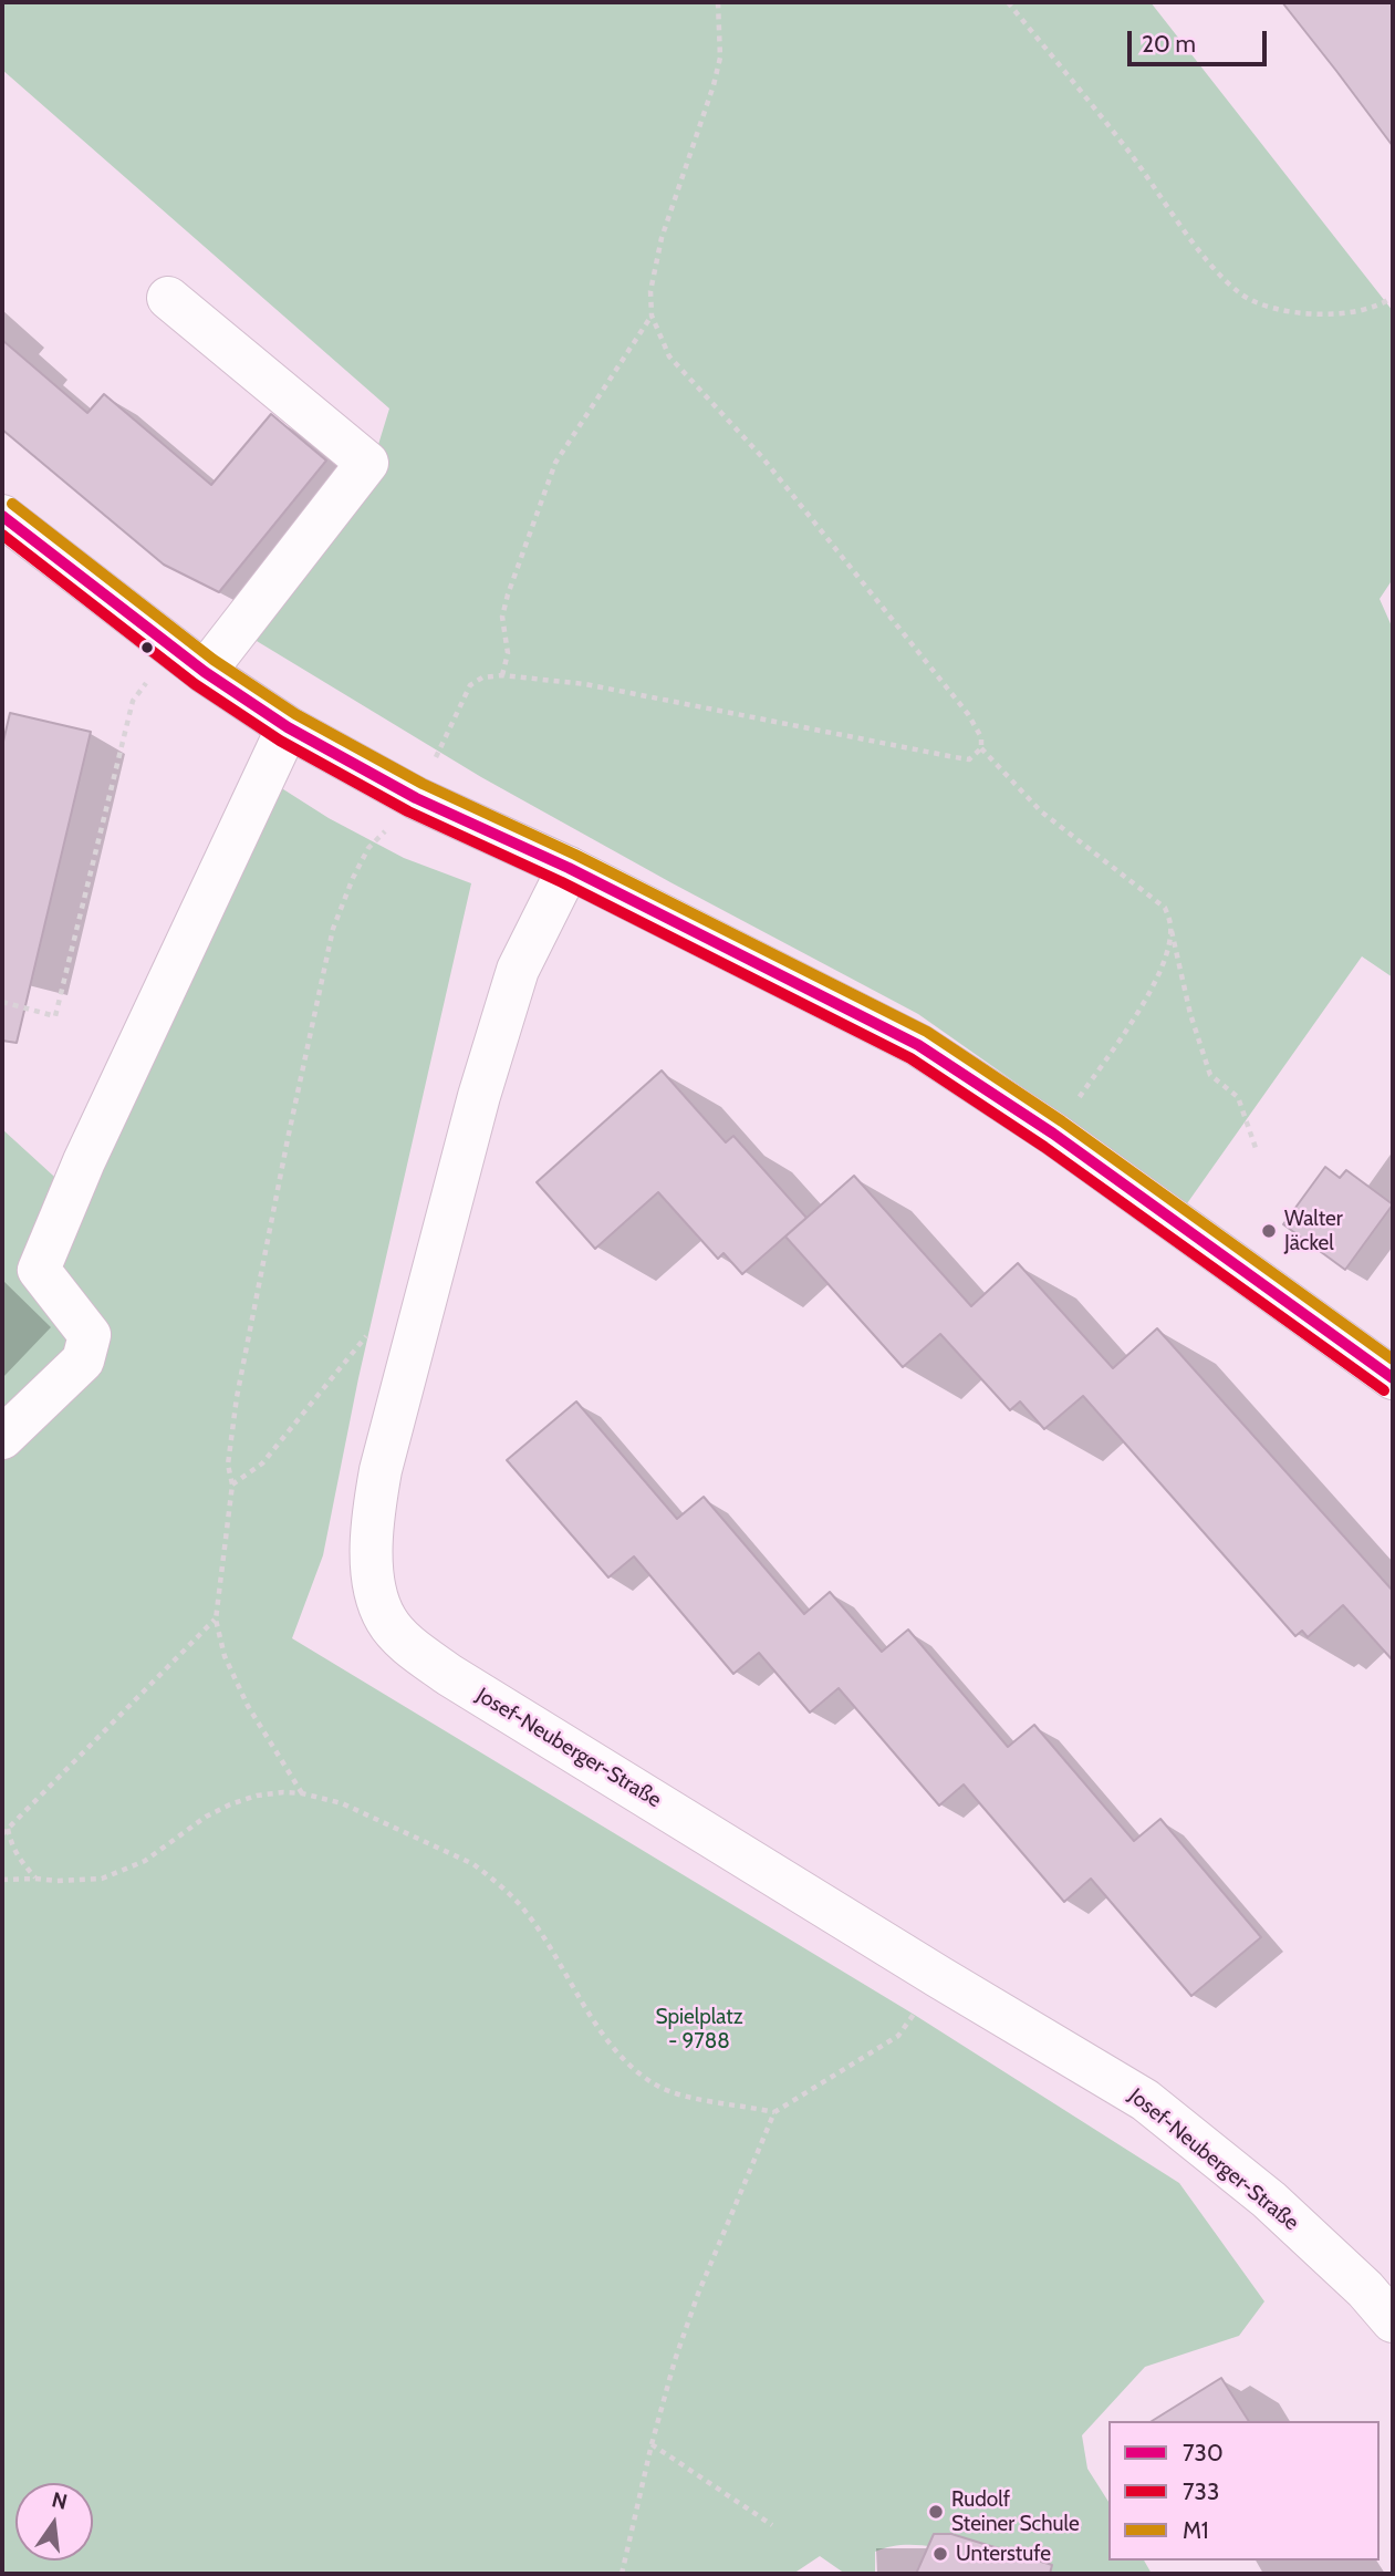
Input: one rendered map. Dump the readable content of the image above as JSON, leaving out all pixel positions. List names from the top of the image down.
{
  "streets": {
    "street": ["Josef-Neuberger-Straße"]
  },
  "parks": ["Spielplatz - 9788"],
  "places": ["Walter Jäckel", "Rudolf Steiner Schule", "Unterstufe"],
  "lines": ["transit line M1", "transit line 730", "transit line 733"],
  "legend": ["730", "733", "M1"],
  "scale_bar": "20 m",
  "north": "top"
}
